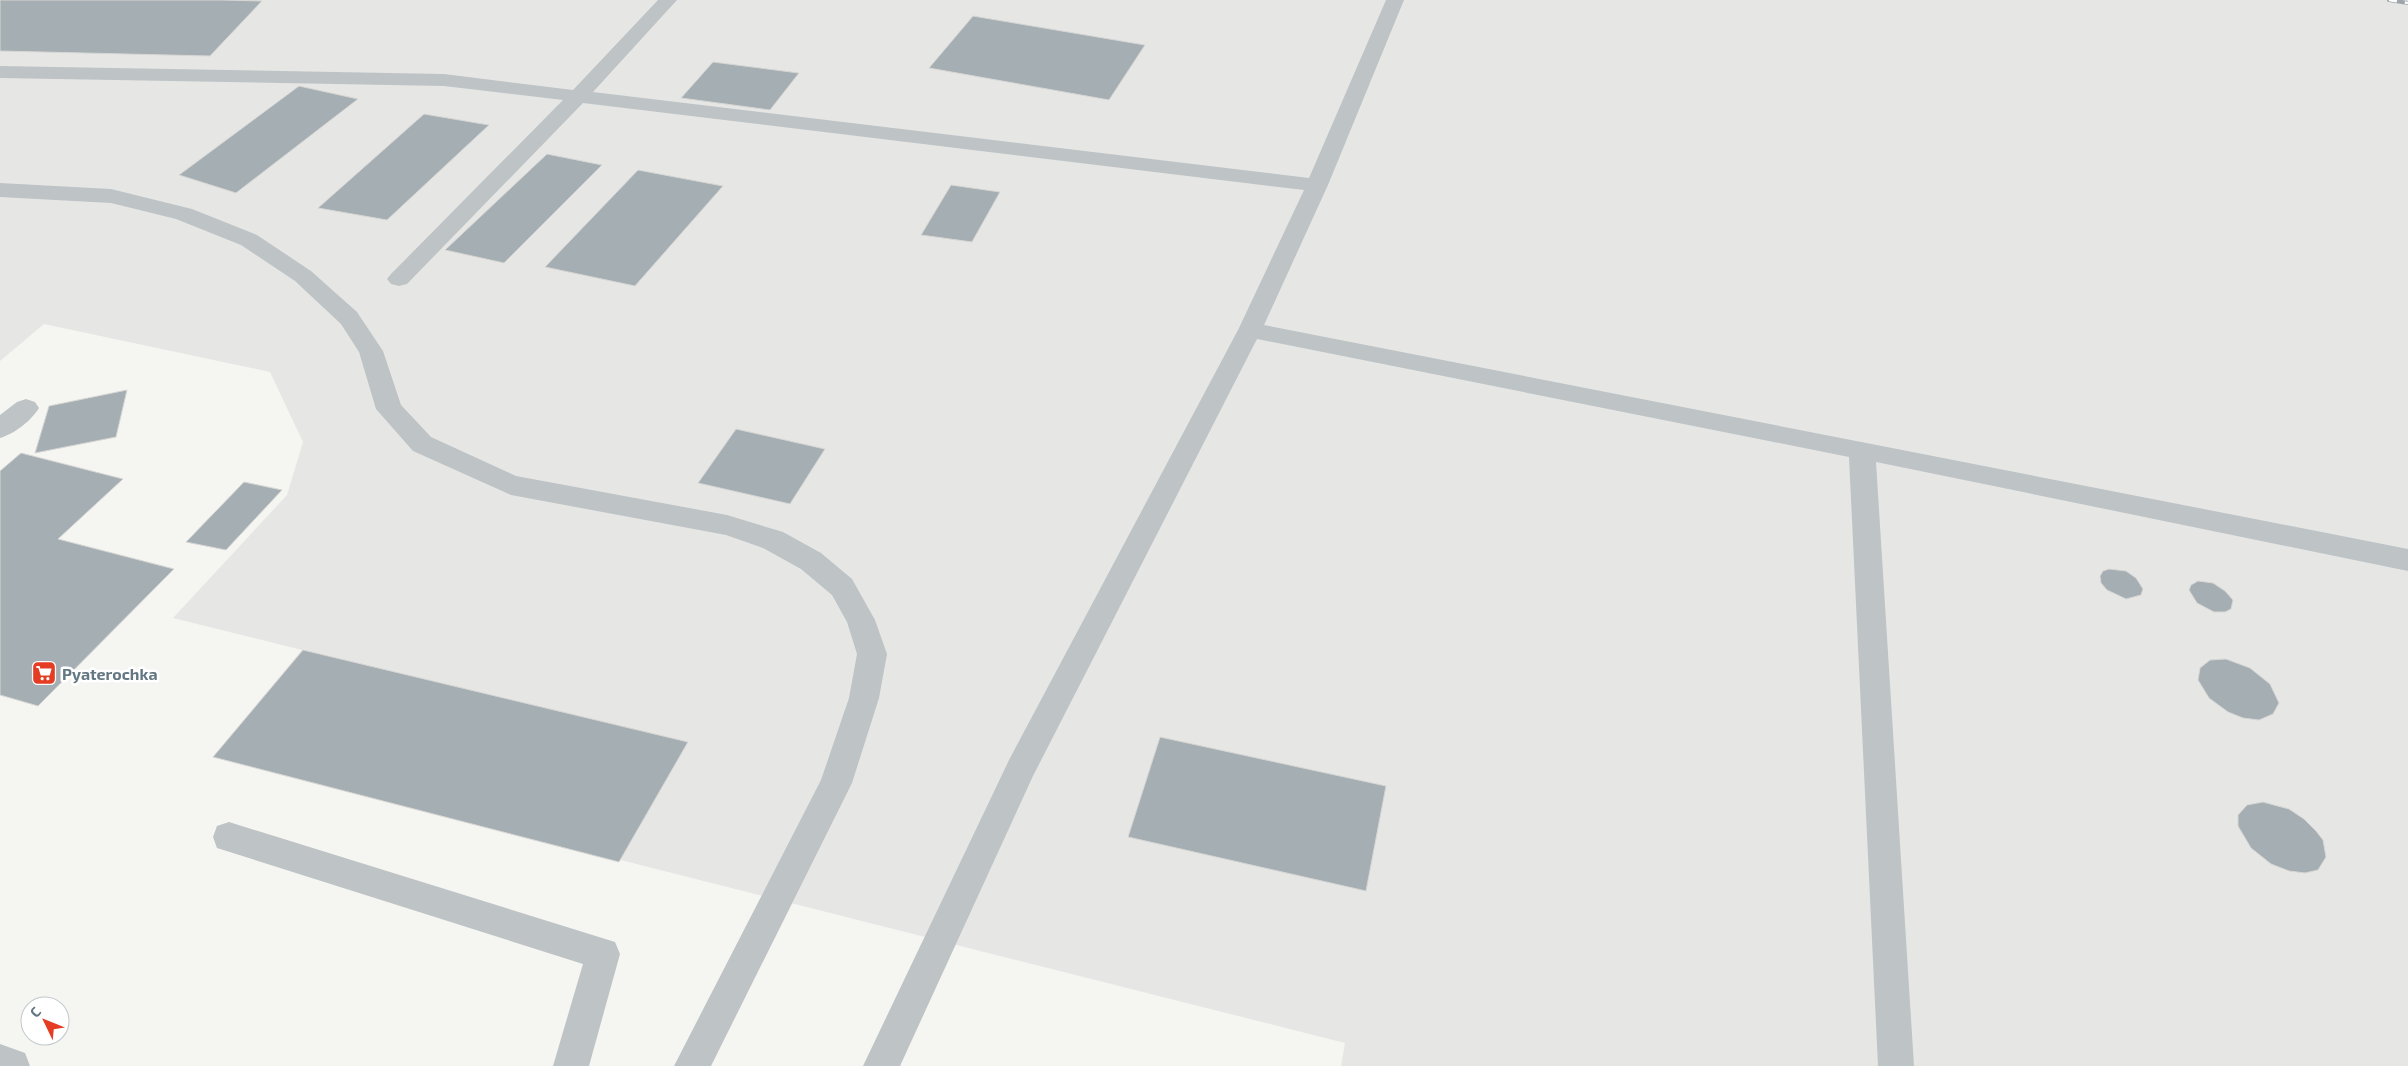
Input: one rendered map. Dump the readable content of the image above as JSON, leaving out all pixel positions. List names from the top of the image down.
{
  "places": {
    "supermarket": ["Pyaterochka"]
  },
  "north": "top left"
}
